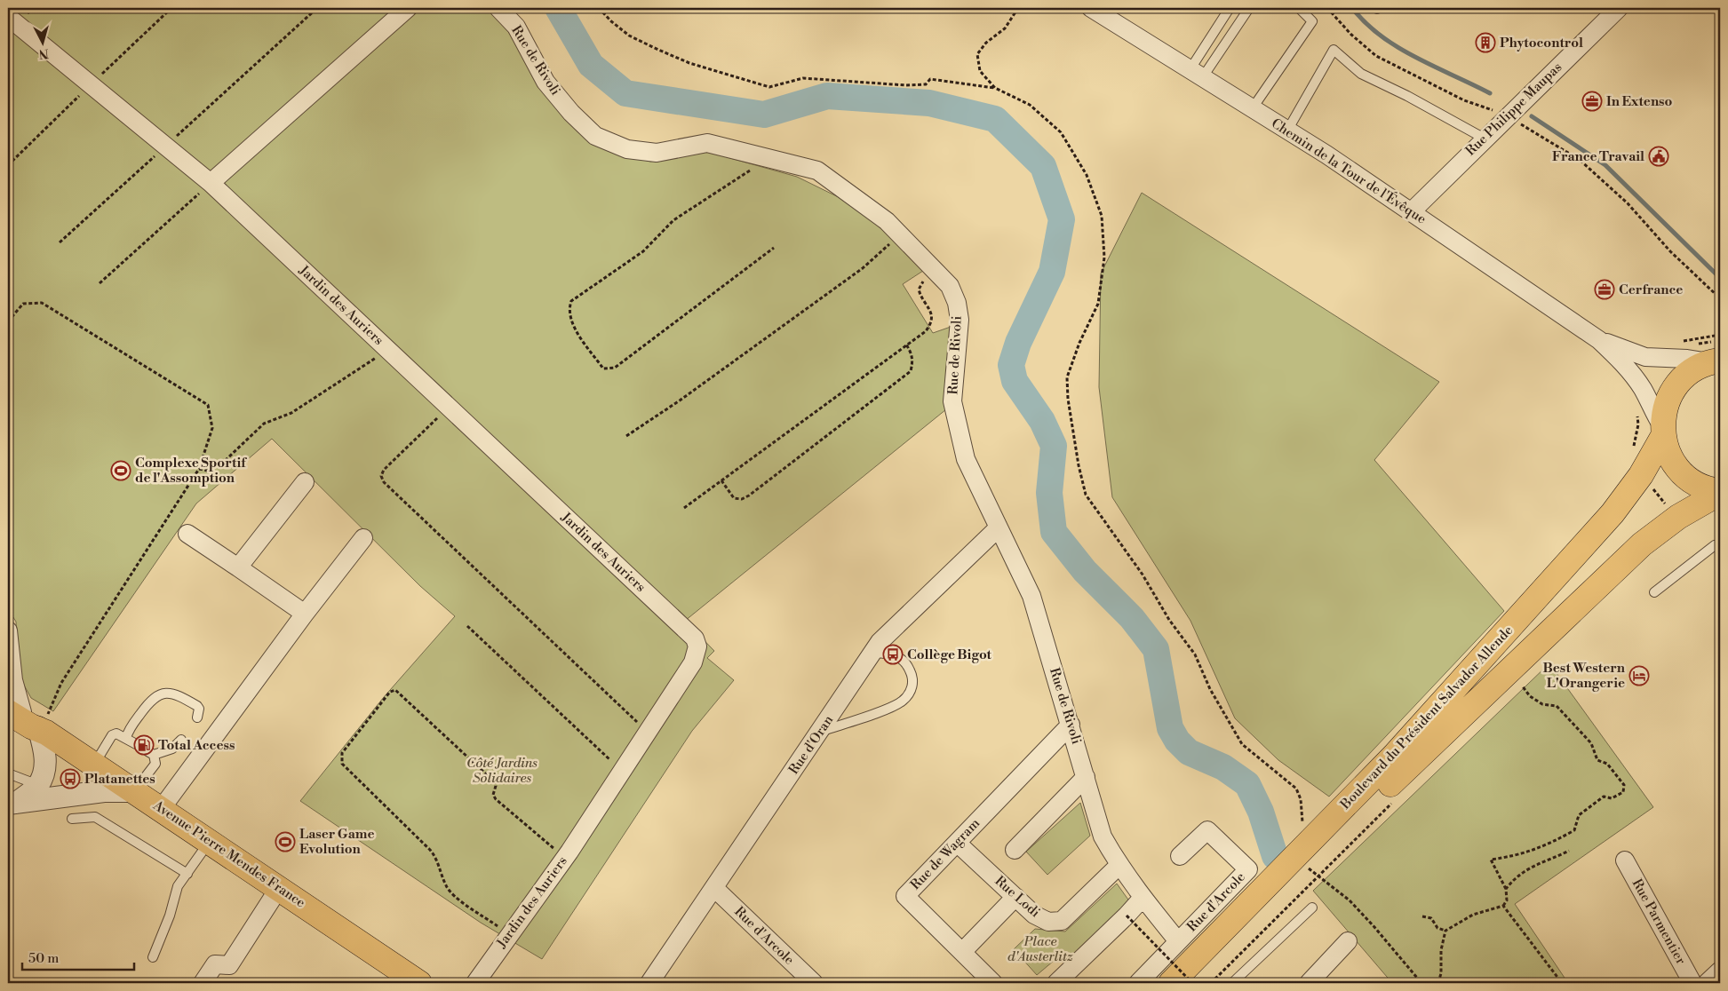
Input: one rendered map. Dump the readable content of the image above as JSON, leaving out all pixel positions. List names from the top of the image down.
{
  "streets": {
    "main road": ["Boulevard du Président Salvador Allende", "Avenue Pierre Mendes France"],
    "street": [
      "Rue de Rivoli",
      "Rue Philippe Maupas",
      "Chemin de la Tour de l'Évêque",
      "Jardin des Auriers",
      "Rue d'Oran",
      "Rue de Wagram",
      "Rue Lodi",
      "Rue d'Arcole",
      "Rue Parmentier"
    ]
  },
  "crossings": [
    ["Rue de Rivoli", "Rue d'Oran"],
    ["Rue de Rivoli", "Rue de Wagram"],
    ["Rue de Rivoli", "Rue Lodi"],
    ["Rue de Rivoli", "Rue d'Arcole"],
    ["Rue Philippe Maupas", "Chemin de la Tour de l'Évêque"],
    ["Chemin de la Tour de l'Évêque", "Boulevard du Président Salvador Allende"],
    ["Rue d'Oran", "Rue d'Arcole"],
    ["Rue de Wagram", "Rue Lodi"]
  ],
  "parks": ["Côté Jardins Solidaires", "Place d'Austerlitz"],
  "places": {
    "building": ["Phytocontrol"],
    "office": ["In Extenso", "Cerfrance"],
    "public building": ["France Travail"],
    "sports": ["Complexe Sportif de l'Assomption", "Laser Game Evolution"],
    "bus stop": ["Collège Bigot", "Platanettes"],
    "hotel": ["Best Western L'Orangerie"],
    "fuel station": ["Total Access"]
  },
  "scale_bar": "50 m",
  "north": "bottom"
}
